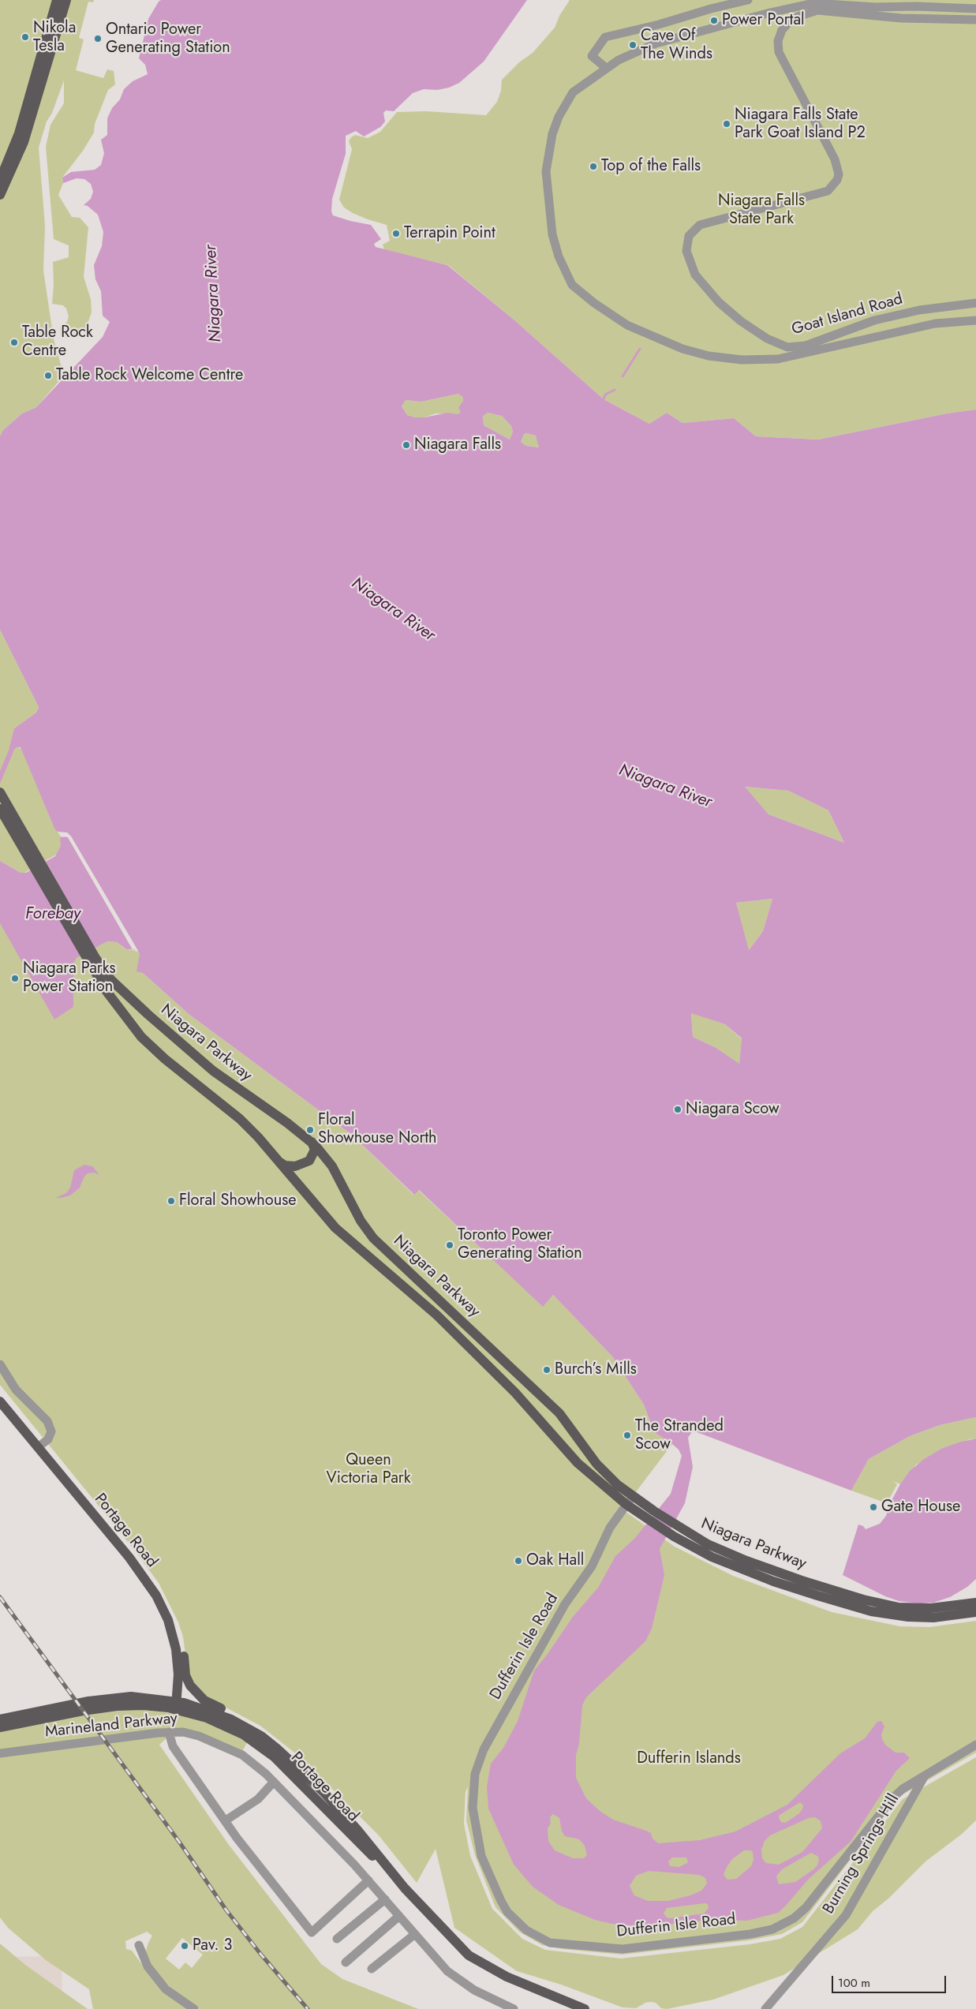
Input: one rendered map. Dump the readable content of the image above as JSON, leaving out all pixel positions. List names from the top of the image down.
{
  "streets": {
    "main road": ["Niagara Parkway", "Portage Road", "Marineland Parkway"],
    "street": ["Goat Island Road", "Dufferin Isle Road", "Burning Springs Hill"]
  },
  "crossings": [
    ["Niagara Parkway", "Dufferin Isle Road"],
    ["Portage Road", "Marineland Parkway"],
    ["Dufferin Isle Road", "Burning Springs Hill"]
  ],
  "water": ["Niagara River", "Forebay"],
  "parks": ["Niagara Falls State Park", "Queen Victoria Park", "Dufferin Islands"],
  "places": [
    "Power Portal",
    "Nikola Tesla",
    "Ontario Power Generating Station",
    "Cave Of The Winds",
    "Niagara Falls State Park Goat Island P2",
    "Top of the Falls",
    "Terrapin Point",
    "Table Rock Centre",
    "Table Rock Welcome Centre",
    "Niagara Falls",
    "Niagara Parks Power Station",
    "Niagara Scow",
    "Floral Showhouse North",
    "Floral Showhouse",
    "Toronto Power Generating Station",
    "Burch’s Mills",
    "The Stranded Scow",
    "Gate House",
    "Oak Hall",
    "Pav. 3"
  ],
  "scale_bar": "100 m"
}
